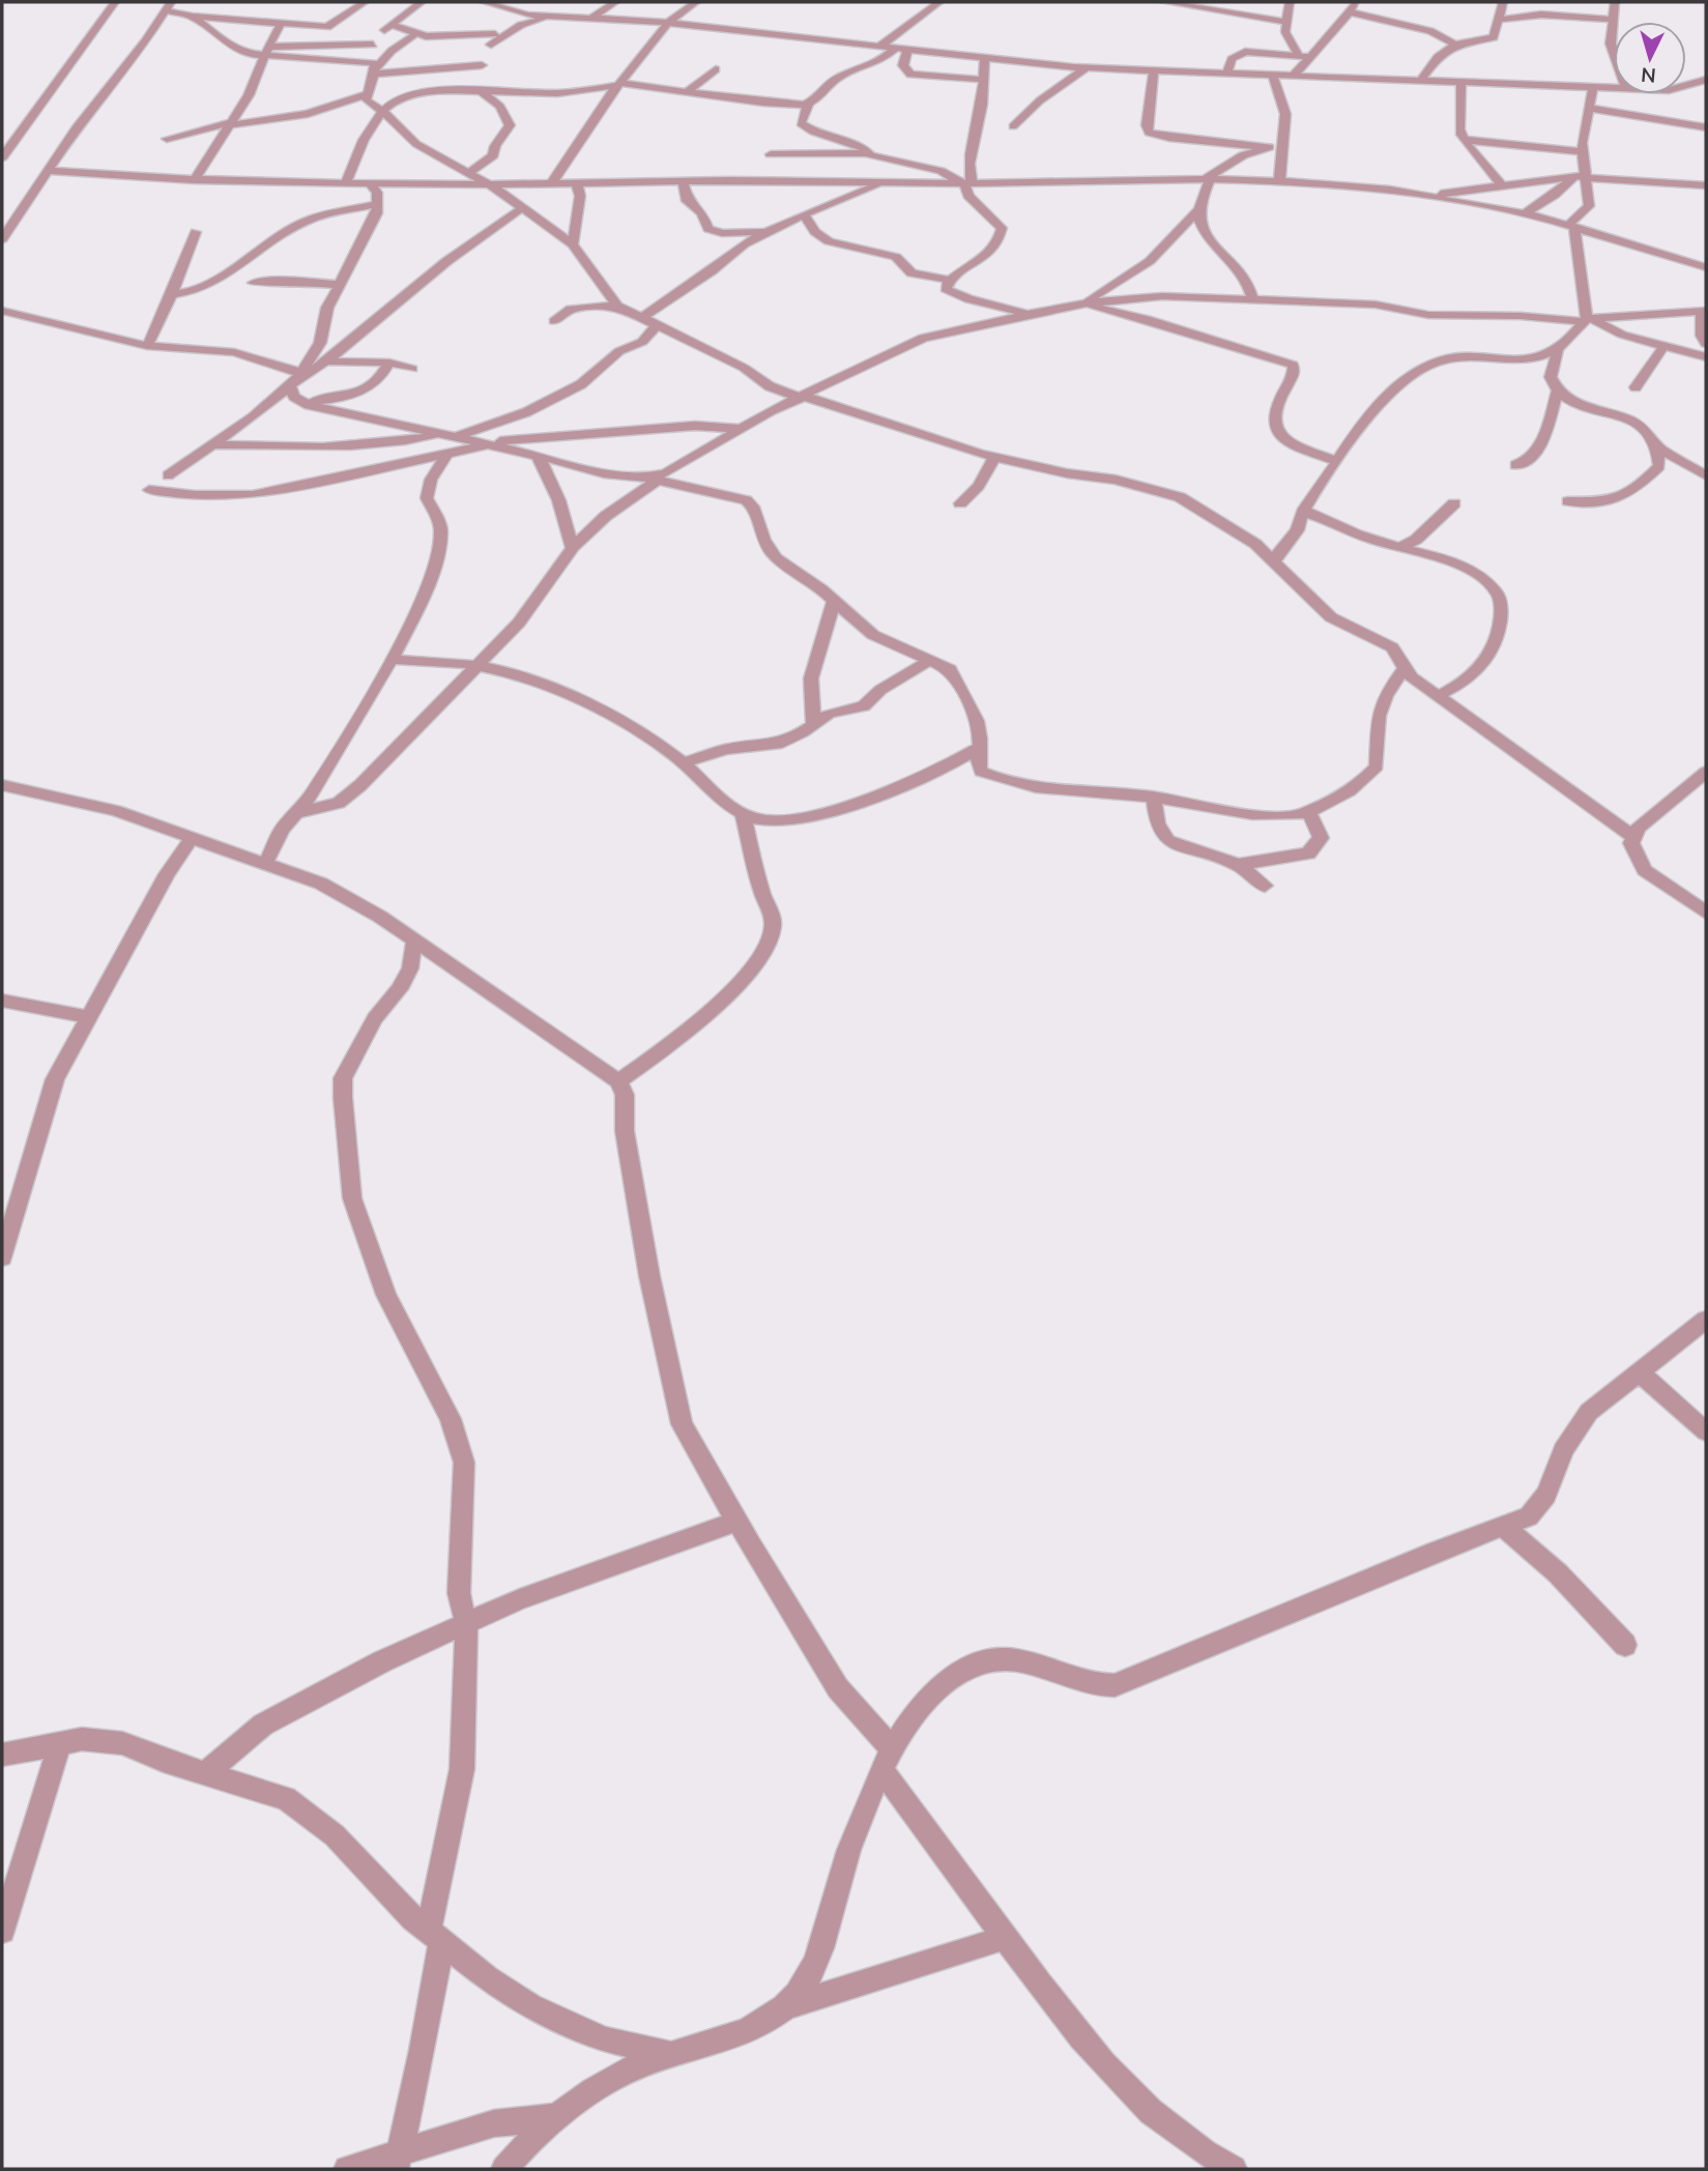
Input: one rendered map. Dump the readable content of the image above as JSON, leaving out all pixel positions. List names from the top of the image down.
{
  "north": "bottom"
}
